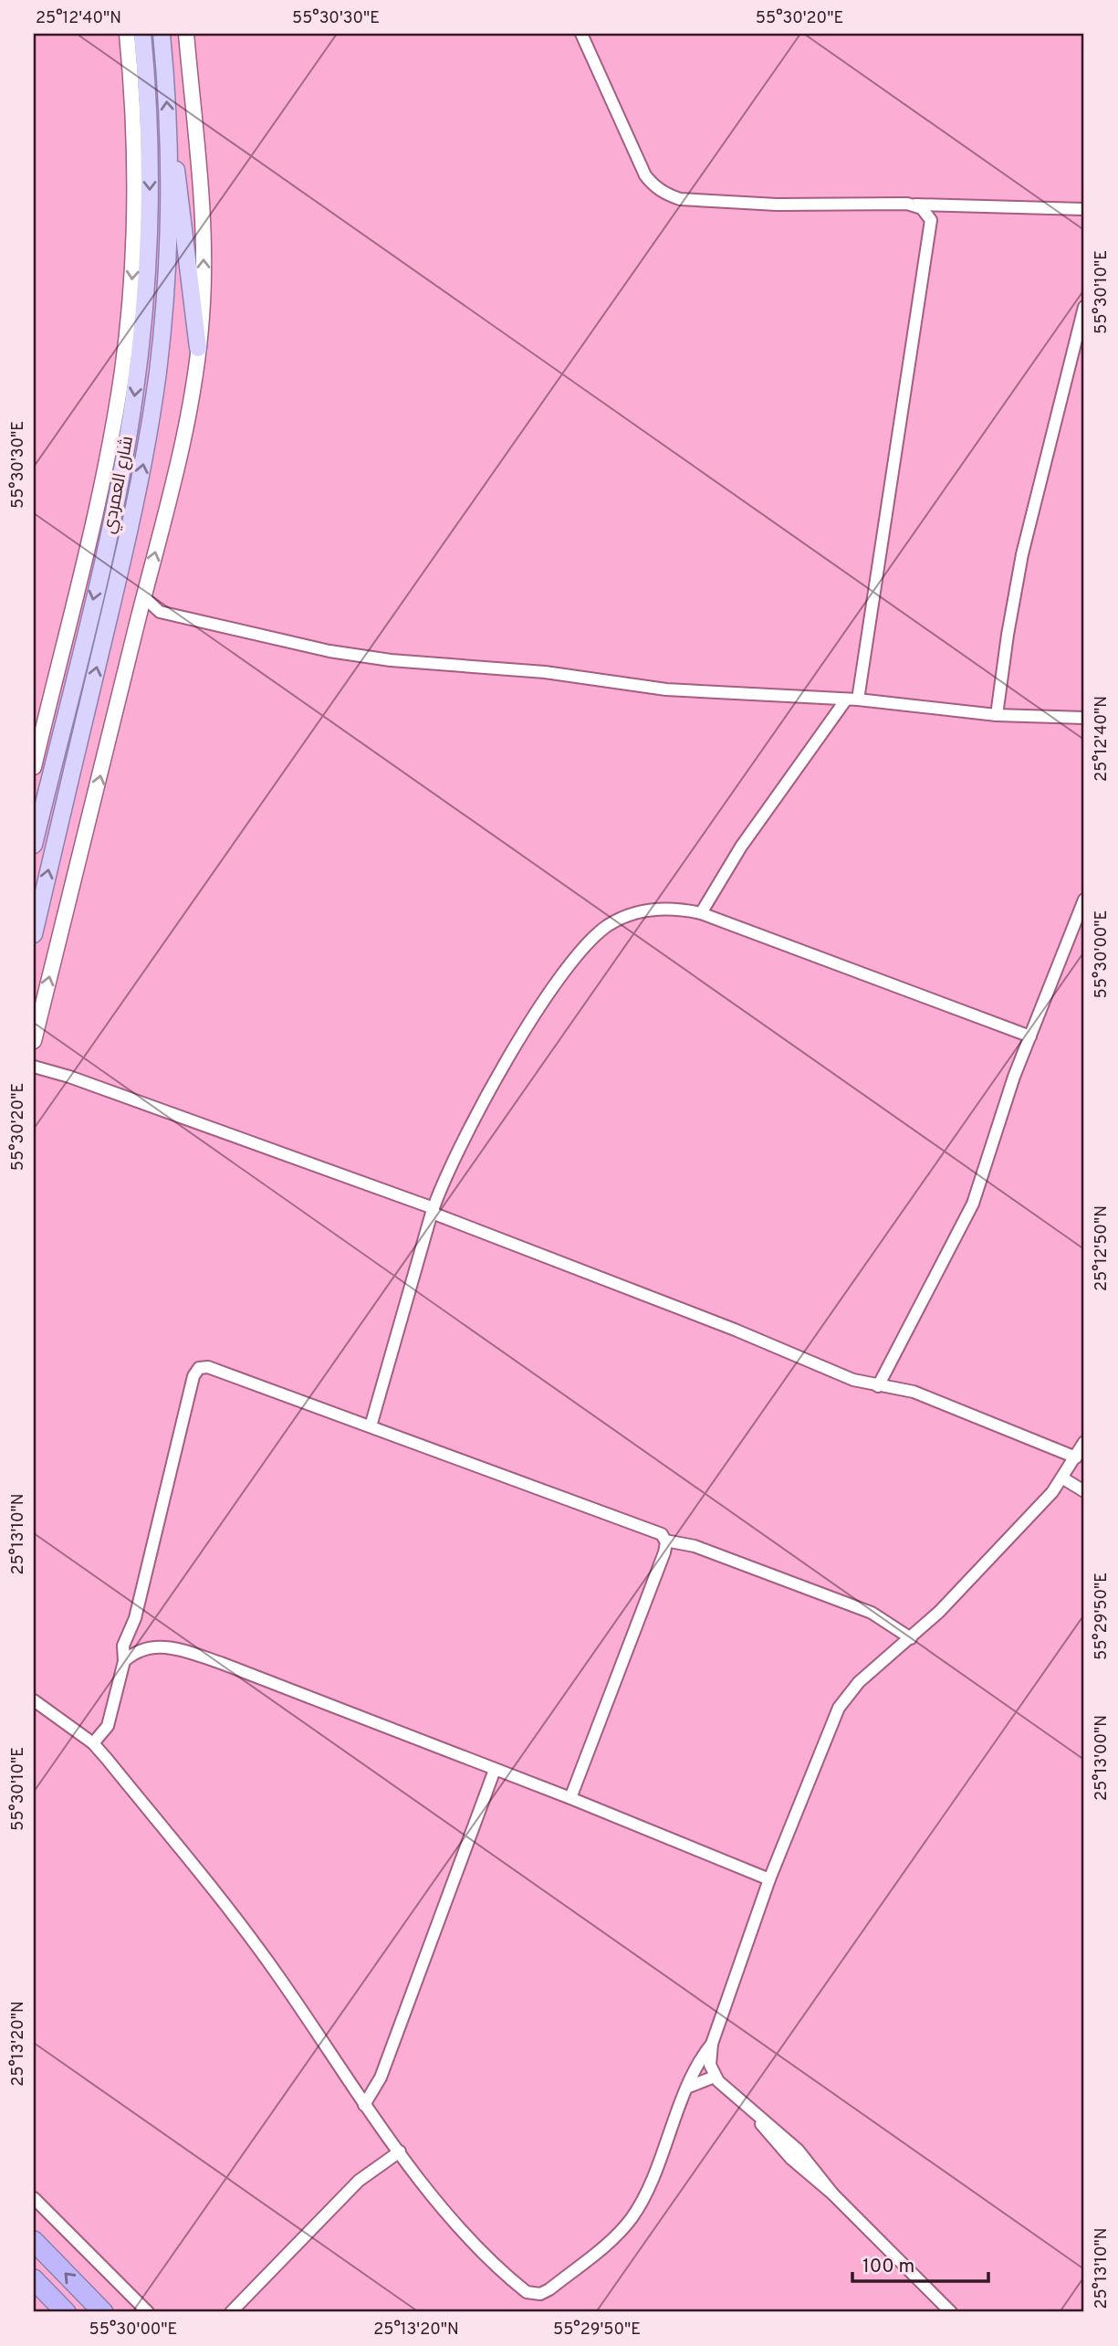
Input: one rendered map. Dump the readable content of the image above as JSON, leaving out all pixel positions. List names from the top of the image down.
{
  "streets": {
    "main road": ["شارع العمردي"]
  },
  "scale_bar": "100 m",
  "coordinates": [
    "25°12'40\"N",
    "55°30'30\"E",
    "55°30'20\"E",
    "55°30'10\"E",
    "55°30'00\"E",
    "25°12'50\"N",
    "25°13'10\"N",
    "55°29'50\"E",
    "25°13'00\"N",
    "25°13'20\"N"
  ]
}
